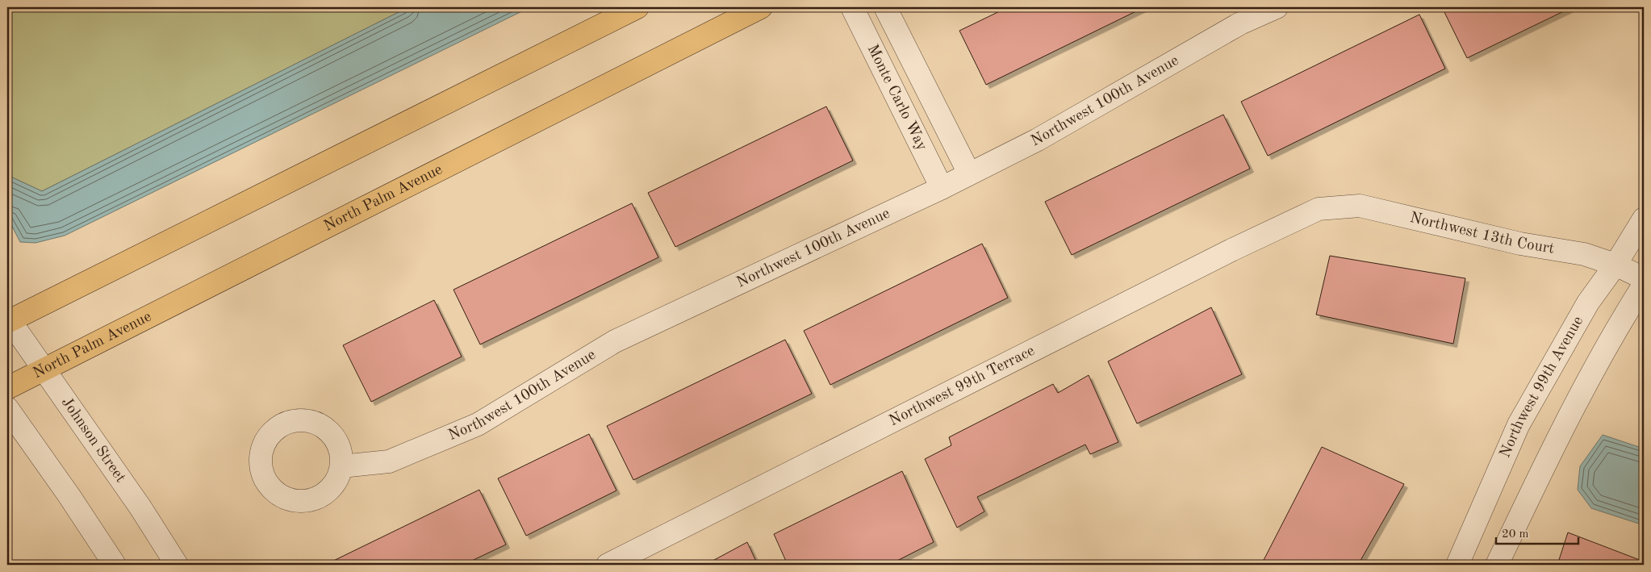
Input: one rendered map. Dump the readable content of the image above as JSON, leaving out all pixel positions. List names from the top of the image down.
{
  "streets": {
    "main road": ["North Palm Avenue"],
    "street": [
      "Monte Carlo Way",
      "Northwest 100th Avenue",
      "Northwest 13th Court",
      "Northwest 99th Terrace",
      "Northwest 99th Avenue",
      "Johnson Street"
    ]
  },
  "crossings": [
    ["Monte Carlo Way", "Northwest 100th Avenue"],
    ["North Palm Avenue", "Johnson Street"],
    ["Northwest 13th Court", "Northwest 99th Terrace"],
    ["Northwest 13th Court", "Northwest 99th Avenue"]
  ],
  "scale_bar": "20 m"
}
